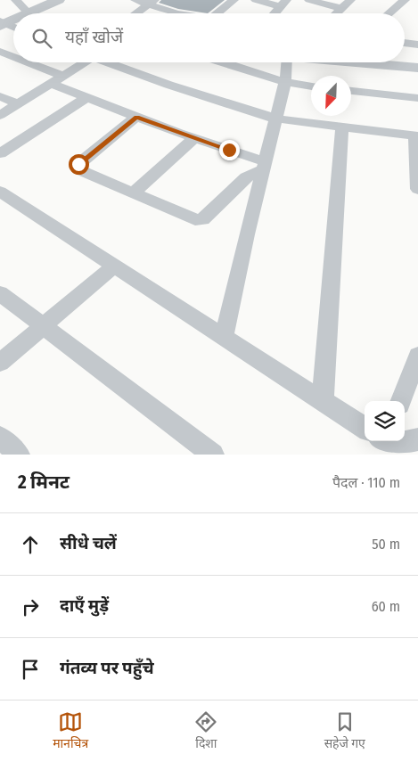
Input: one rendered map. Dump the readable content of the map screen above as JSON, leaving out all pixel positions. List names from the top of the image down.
{
  "north": "bottom left",
  "page": {
    "search": "यहाँ खोजें",
    "heading": ["2 मिनट", "पैदल · 110 m"],
    "list": [
      ["सीधे चलें", "50 m"],
      ["दाएँ मुड़ें", "60 m"],
      "गंतव्य पर पहुँचे"
    ],
    "nav": ["मानचित्र", "दिशा", "सहेजे गए"]
  }
}
